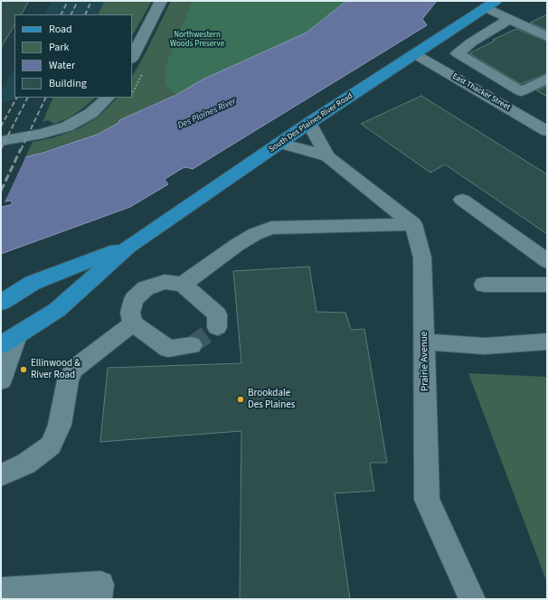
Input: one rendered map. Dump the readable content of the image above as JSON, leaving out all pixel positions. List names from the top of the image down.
{
  "streets": {
    "main road": ["South Des Plaines River Road"],
    "street": ["East Thacker Street", "Prairie Avenue"]
  },
  "crossings": [
    ["East Thacker Street", "South Des Plaines River Road"]
  ],
  "water": ["Des Plaines River"],
  "parks": ["Northwestern Woods Preserve"],
  "places": ["Ellinwood & River Road", "Brookdale Des Plaines"],
  "legend": [
    "Road",
    "Park",
    "Water",
    "Building"
  ]
}
